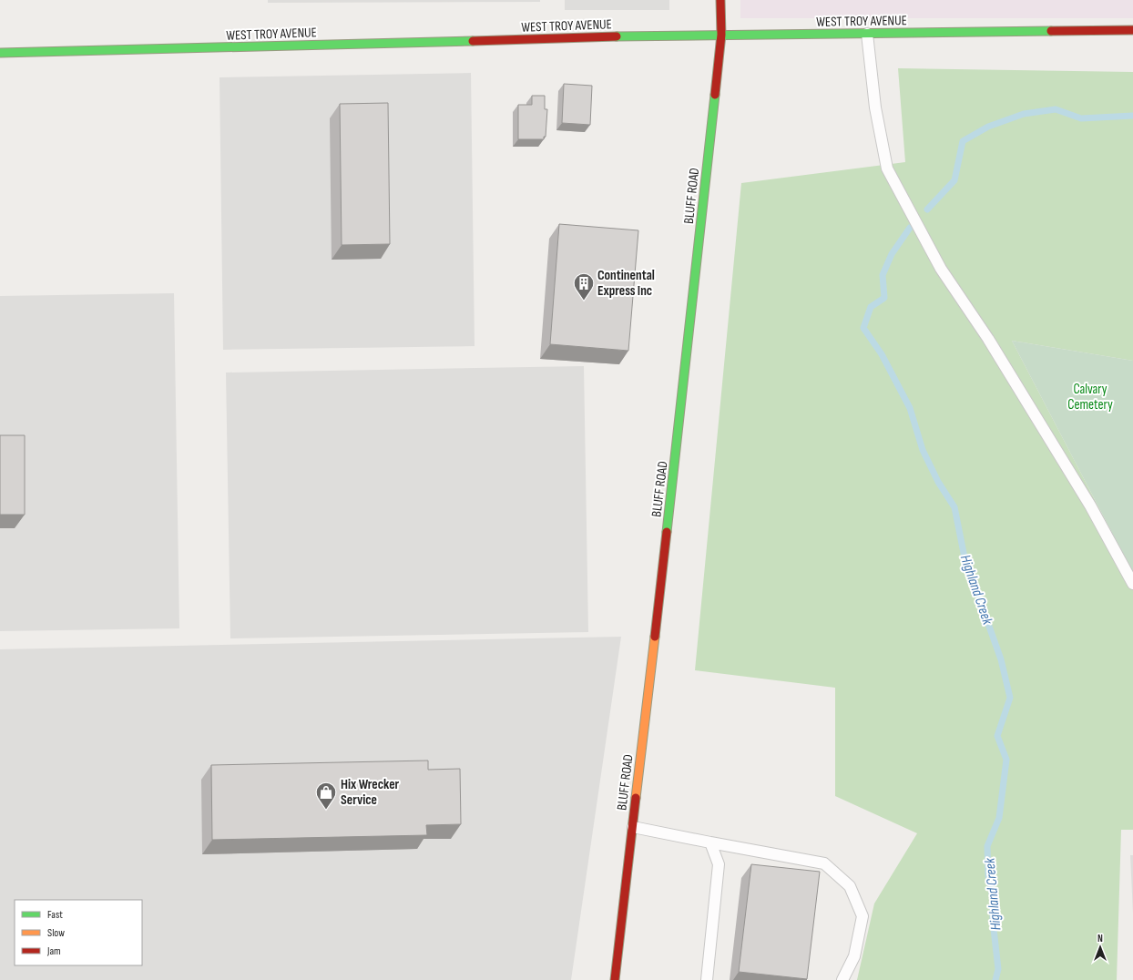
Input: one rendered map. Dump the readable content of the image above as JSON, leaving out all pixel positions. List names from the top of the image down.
{
  "streets": {
    "main road": ["WEST TROY AVENUE", "BLUFF ROAD"]
  },
  "crossings": [
    ["WEST TROY AVENUE", "BLUFF ROAD"]
  ],
  "water": ["Highland Creek"],
  "parks": ["Calvary Cemetery"],
  "places": {
    "building": ["Continental Express Inc"],
    "shop": ["Hix Wrecker Service"]
  },
  "legend": ["Fast", "Slow", "Jam"],
  "north": "top"
}
